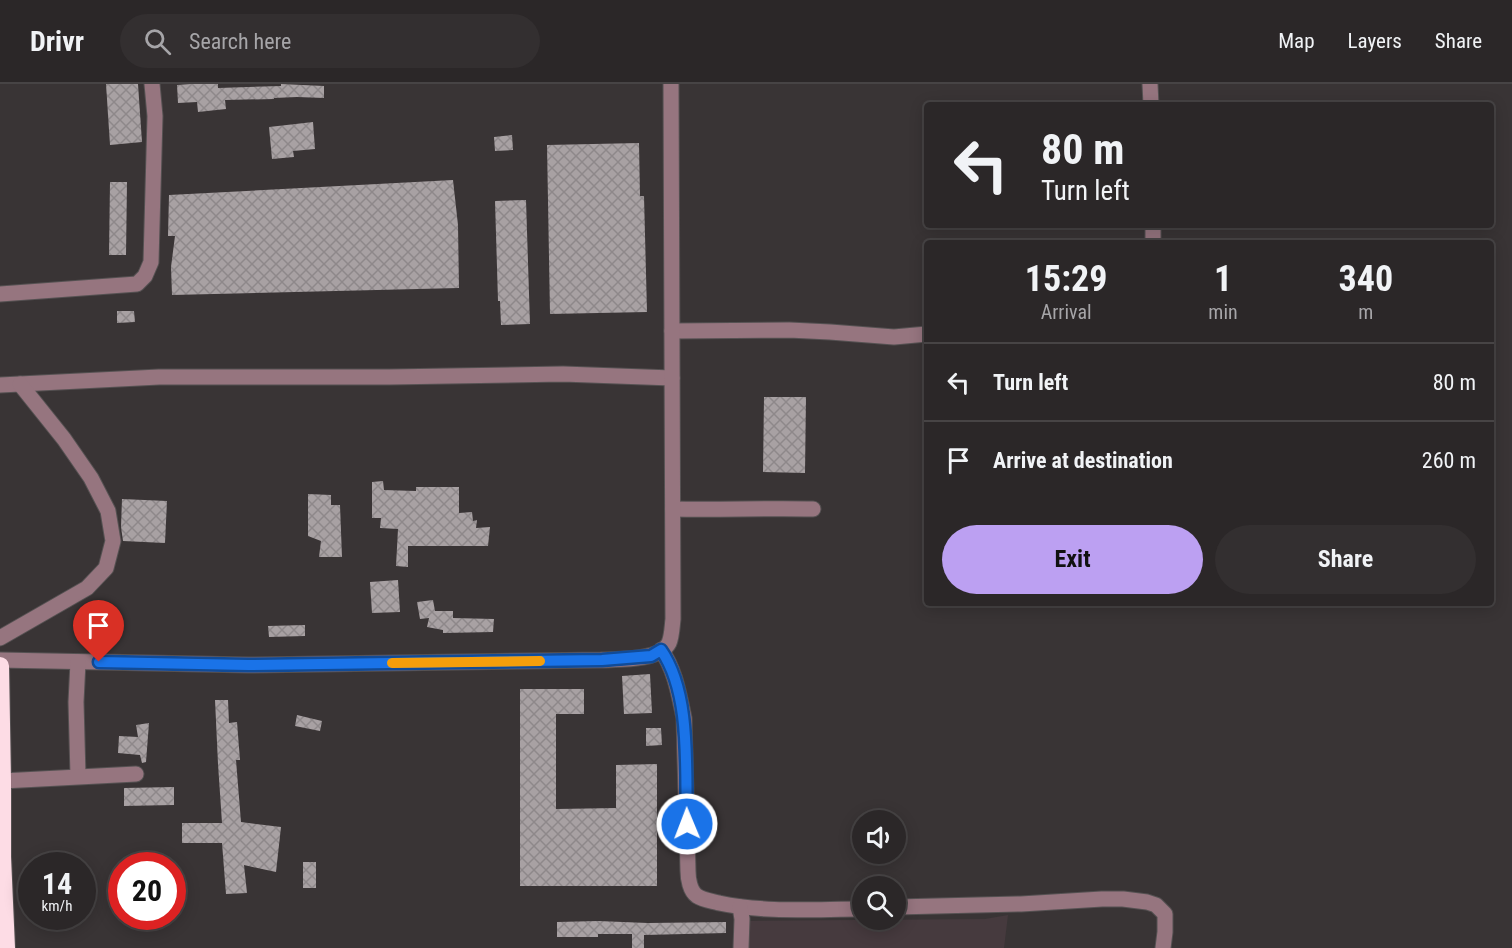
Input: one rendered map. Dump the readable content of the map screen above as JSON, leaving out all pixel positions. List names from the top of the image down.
{
  "page": {
    "header": "Drivr",
    "search": "Search here",
    "nav": ["Map", "Layers", "Share"],
    "turn": ["80 m", "Turn left"],
    "eta": [
      "15:29",
      "Arrival",
      "1",
      "min",
      "340",
      "m"
    ],
    "list": [
      {
        "name": "Turn left",
        "value": "80 m"
      },
      {
        "name": "Arrive at destination",
        "value": "260 m"
      }
    ],
    "buttons": ["Exit", "Share"],
    "speed": "14 km/h",
    "limit": "20"
  }
}
